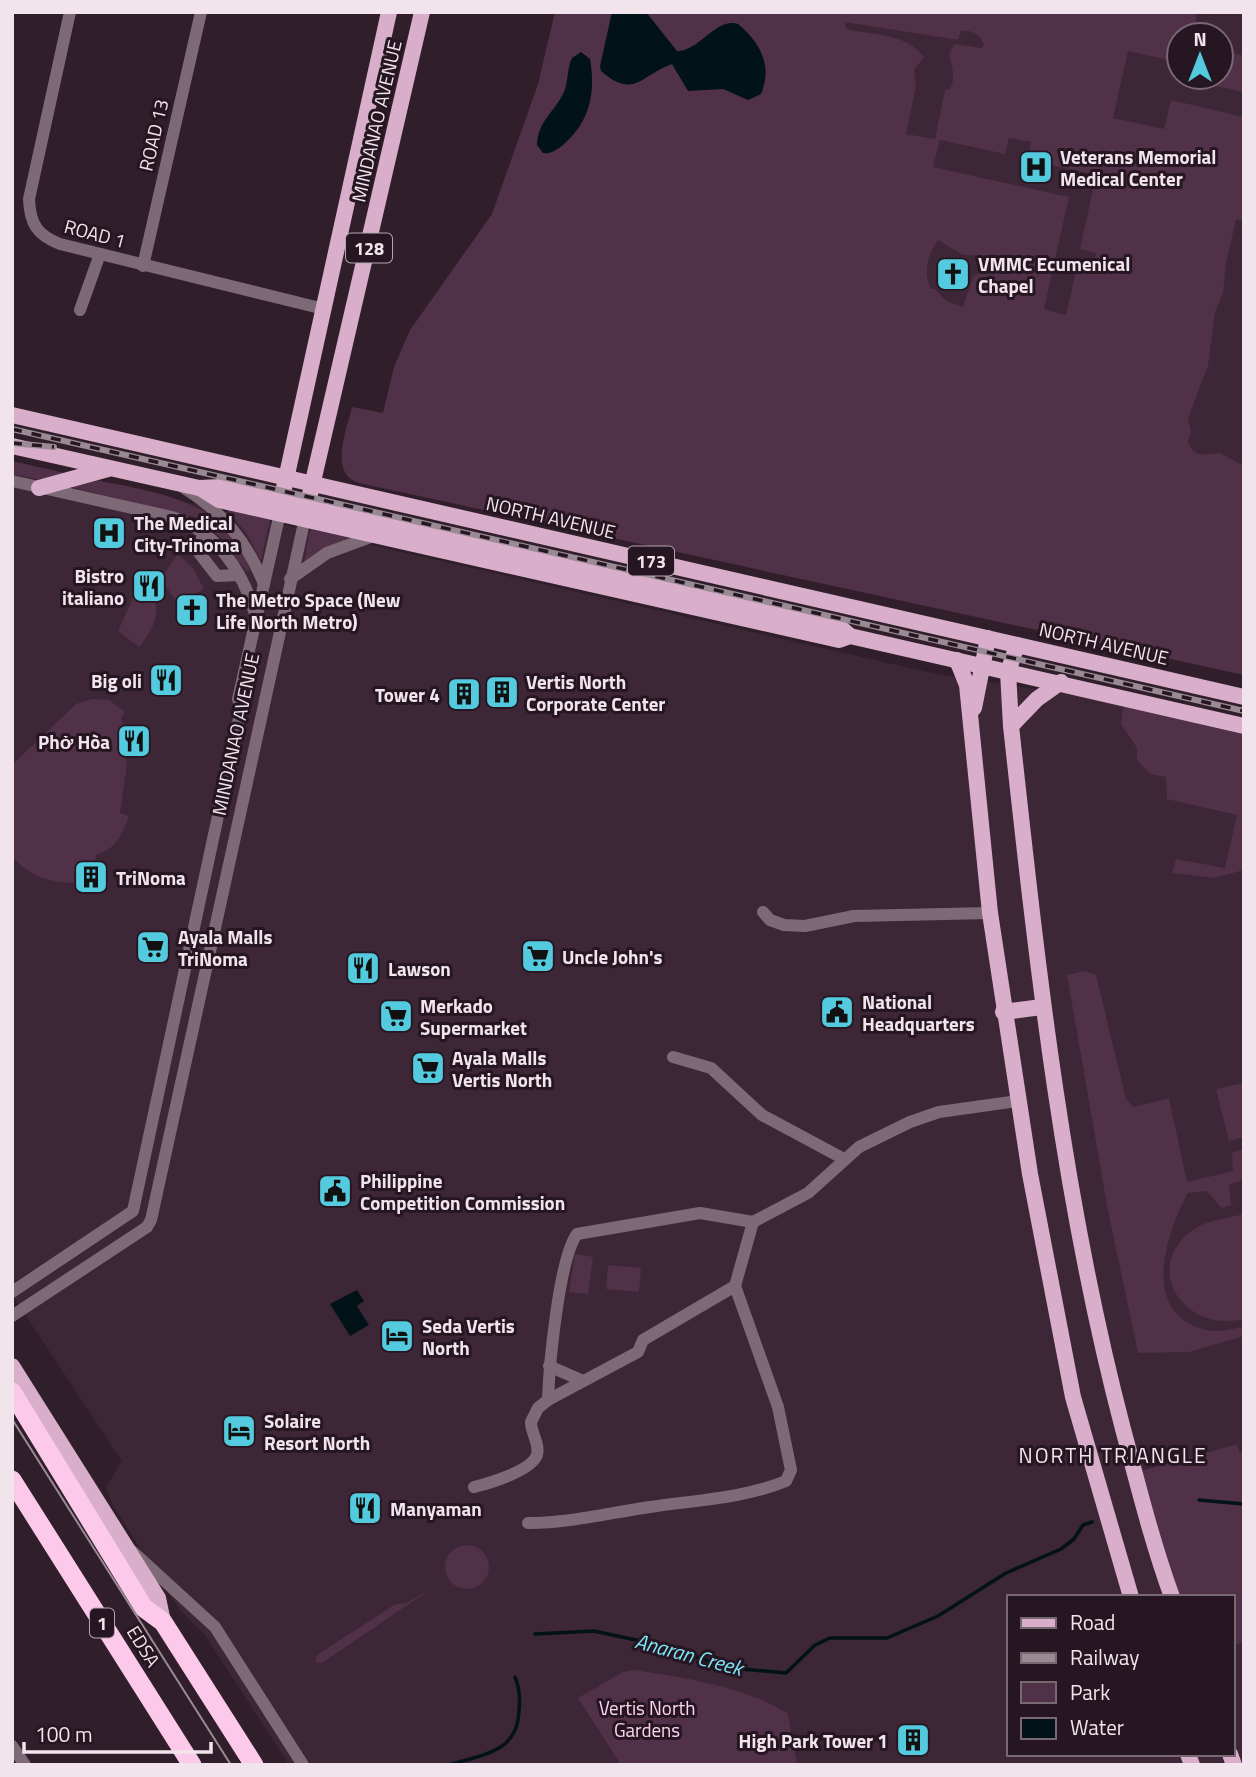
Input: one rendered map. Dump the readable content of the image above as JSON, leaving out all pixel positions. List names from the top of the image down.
{
  "streets": {
    "highway": ["1", "EDSA"],
    "main road": [
      "MINDANAO AVENUE",
      "128",
      "NORTH AVENUE",
      "173"
    ],
    "street": ["ROAD 13", "ROAD 1"]
  },
  "crossings": [
    ["MINDANAO AVENUE", "ROAD 1"],
    ["MINDANAO AVENUE", "NORTH AVENUE"],
    ["MINDANAO AVENUE", "173"],
    ["ROAD 13", "ROAD 1"]
  ],
  "districts": ["NORTH TRIANGLE"],
  "water": ["Anaran Creek"],
  "parks": ["Vertis North Gardens"],
  "places": {
    "hospital": ["Veterans Memorial Medical Center", "The Medical City-Trinoma"],
    "church": ["VMMC Ecumenical Chapel", "The Metro Space (New Life North Metro)"],
    "restaurant": [
      "Bistro italiano",
      "Big oli",
      "Phở Hòa",
      "Lawson",
      "Manyaman"
    ],
    "building": [
      "Vertis North Corporate Center",
      "Tower 4",
      "TriNoma",
      "High Park Tower 1"
    ],
    "supermarket": [
      "Ayala Malls TriNoma",
      "Uncle John's",
      "Merkado Supermarket",
      "Ayala Malls Vertis North"
    ],
    "public building": ["National Headquarters", "Philippine Competition Commission"],
    "hotel": ["Seda Vertis North", "Solaire Resort North"]
  },
  "legend": [
    "Road",
    "Railway",
    "Park",
    "Water"
  ],
  "scale_bar": "100 m",
  "north": "top"
}
